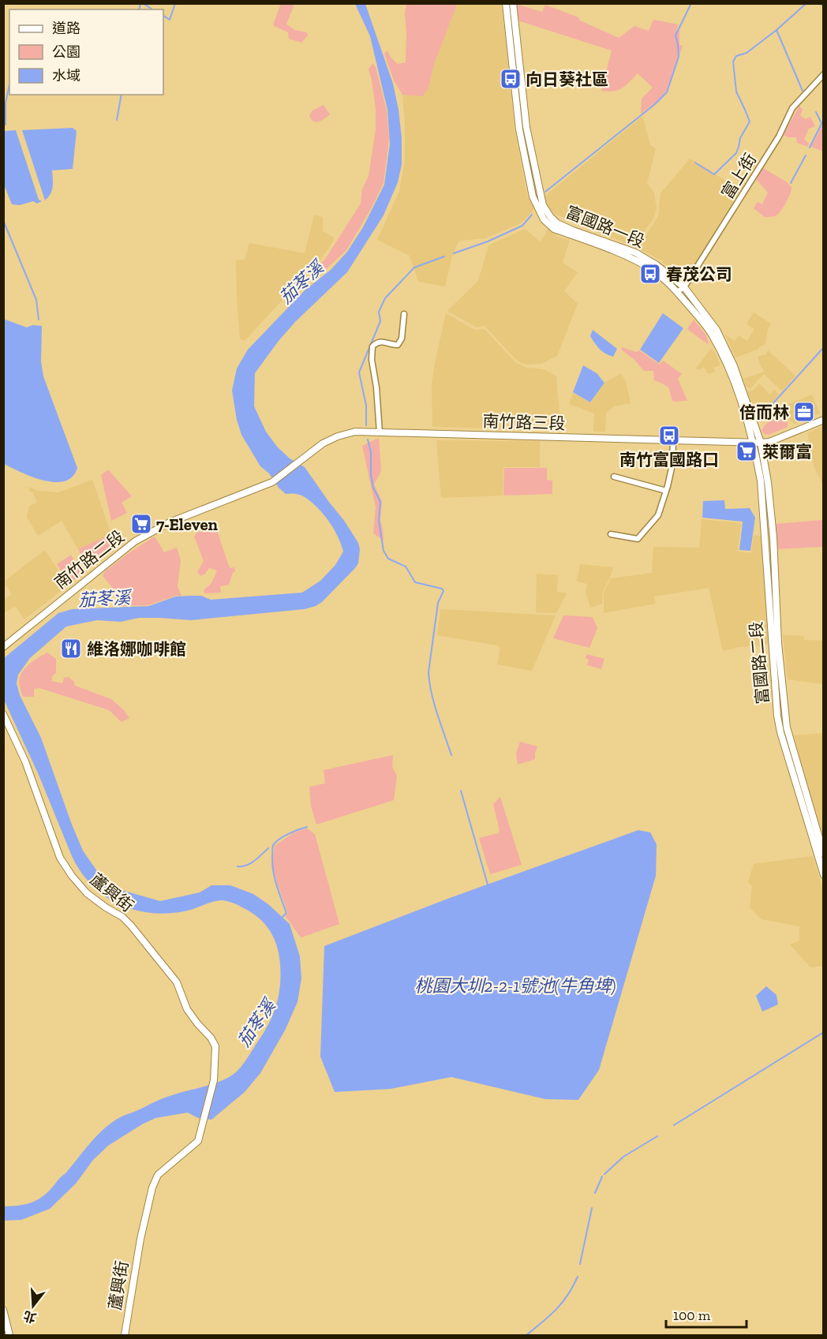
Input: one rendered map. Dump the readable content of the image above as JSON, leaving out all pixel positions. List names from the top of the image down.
{
  "streets": {
    "street": [
      "富上街",
      "富國路一段",
      "南竹路三段",
      "南竹路二段",
      "富國路二段",
      "蘆興街"
    ]
  },
  "crossings": [
    ["富上街", "富國路一段"],
    ["富國路一段", "南竹路三段"],
    ["富國路一段", "富國路二段"],
    ["南竹路三段", "南竹路二段"],
    ["南竹路三段", "富國路二段"]
  ],
  "water": ["茄苳溪", "桃園大圳2-2-1號池(牛角埤)"],
  "places": {
    "bus stop": ["向日葵社區", "春茂公司", "南竹富國路口"],
    "office": ["倍而林"],
    "supermarket": ["萊爾富", "7-Eleven"],
    "restaurant": ["維洛娜咖啡館"]
  },
  "legend": ["道路", "公園", "水域"],
  "scale_bar": "100 m",
  "north": "bottom"
}
